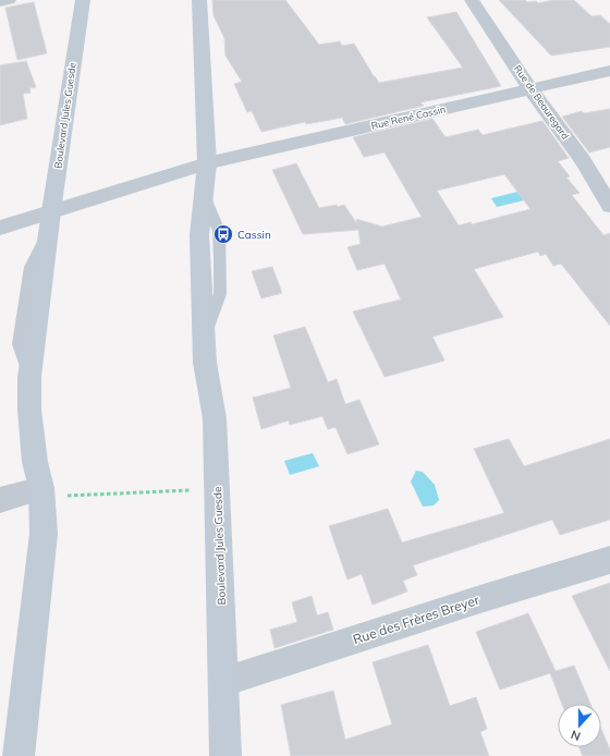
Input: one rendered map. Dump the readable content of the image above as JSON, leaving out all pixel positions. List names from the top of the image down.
{
  "streets": {
    "street": [
      "Rue de Beauregard",
      "Boulevard Jules Guesde",
      "Rue René Cassin",
      "Rue des Frères Breyer"
    ]
  },
  "crossings": [
    ["Rue de Beauregard", "Rue René Cassin"],
    ["Boulevard Jules Guesde", "Rue René Cassin"],
    ["Boulevard Jules Guesde", "Rue des Frères Breyer"]
  ],
  "places": {
    "bus stop": ["Cassin"]
  },
  "north": "bottom"
}
